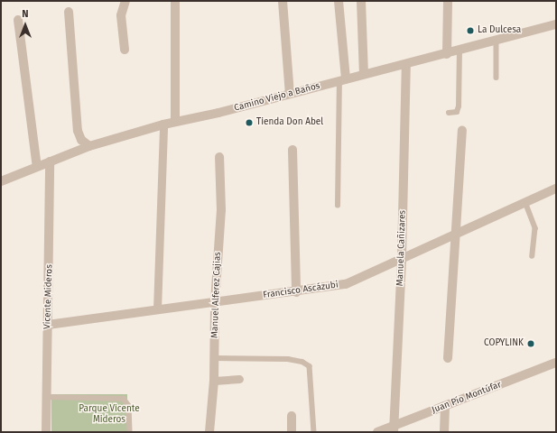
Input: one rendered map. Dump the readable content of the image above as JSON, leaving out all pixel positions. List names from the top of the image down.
{
  "streets": {
    "street": [
      "Camino Viejo a Baños",
      "Manuela Cañizares",
      "Francisco Ascázubi",
      "Manuel Alferez Cajias",
      "Vicente Mideros",
      "Juan Pío Montúfar"
    ]
  },
  "crossings": [
    ["Camino Viejo a Baños", "Manuela Cañizares"],
    ["Camino Viejo a Baños", "Vicente Mideros"],
    ["Manuela Cañizares", "Francisco Ascázubi"],
    ["Manuela Cañizares", "Juan Pío Montúfar"],
    ["Francisco Ascázubi", "Manuel Alferez Cajias"],
    ["Francisco Ascázubi", "Vicente Mideros"]
  ],
  "parks": ["Parque Vicente Mideros"],
  "places": ["La Dulcesa", "Tienda Don Abel", "COPYLINK"],
  "north": "top"
}
